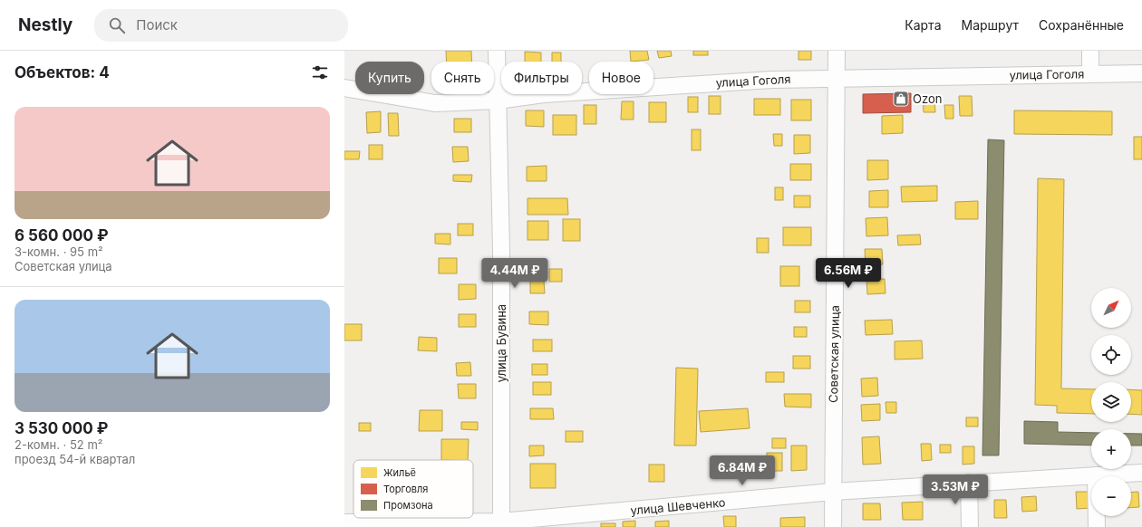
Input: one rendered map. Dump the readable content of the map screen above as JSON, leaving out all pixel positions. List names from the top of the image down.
{
  "streets": {
    "street": [
      "улица Гоголя",
      "улица Бувина",
      "Советская улица",
      "улица Шевченко"
    ]
  },
  "crossings": [
    ["улица Гоголя", "улица Бувина"],
    ["улица Гоголя", "Советская улица"],
    ["улица Бувина", "улица Шевченко"],
    ["Советская улица", "улица Шевченко"]
  ],
  "places": {
    "shop": ["Ozon"]
  },
  "legend": ["Жильё", "Торговля", "Промзона"],
  "north": "top right",
  "page": {
    "header": "Nestly",
    "search": "Поиск",
    "nav": ["Карта", "Маршрут", "Сохранённые"],
    "heading": "Объектов: 4",
    "chip": [
      "Купить",
      "Снять",
      "Фильтры",
      "Новое"
    ],
    "list": [
      {
        "name": "6 560 000 ₽",
        "note": "3-комн. · 95 m² · Советская улица"
      },
      {
        "name": "3 530 000 ₽",
        "note": "2-комн. · 52 m² · проезд 54-й квартал"
      }
    ],
    "price": [
      "4.44M ₽",
      "6.56M ₽",
      "6.84M ₽",
      "3.53M ₽"
    ],
    "map_buttons": ["+", "−"]
  }
}
